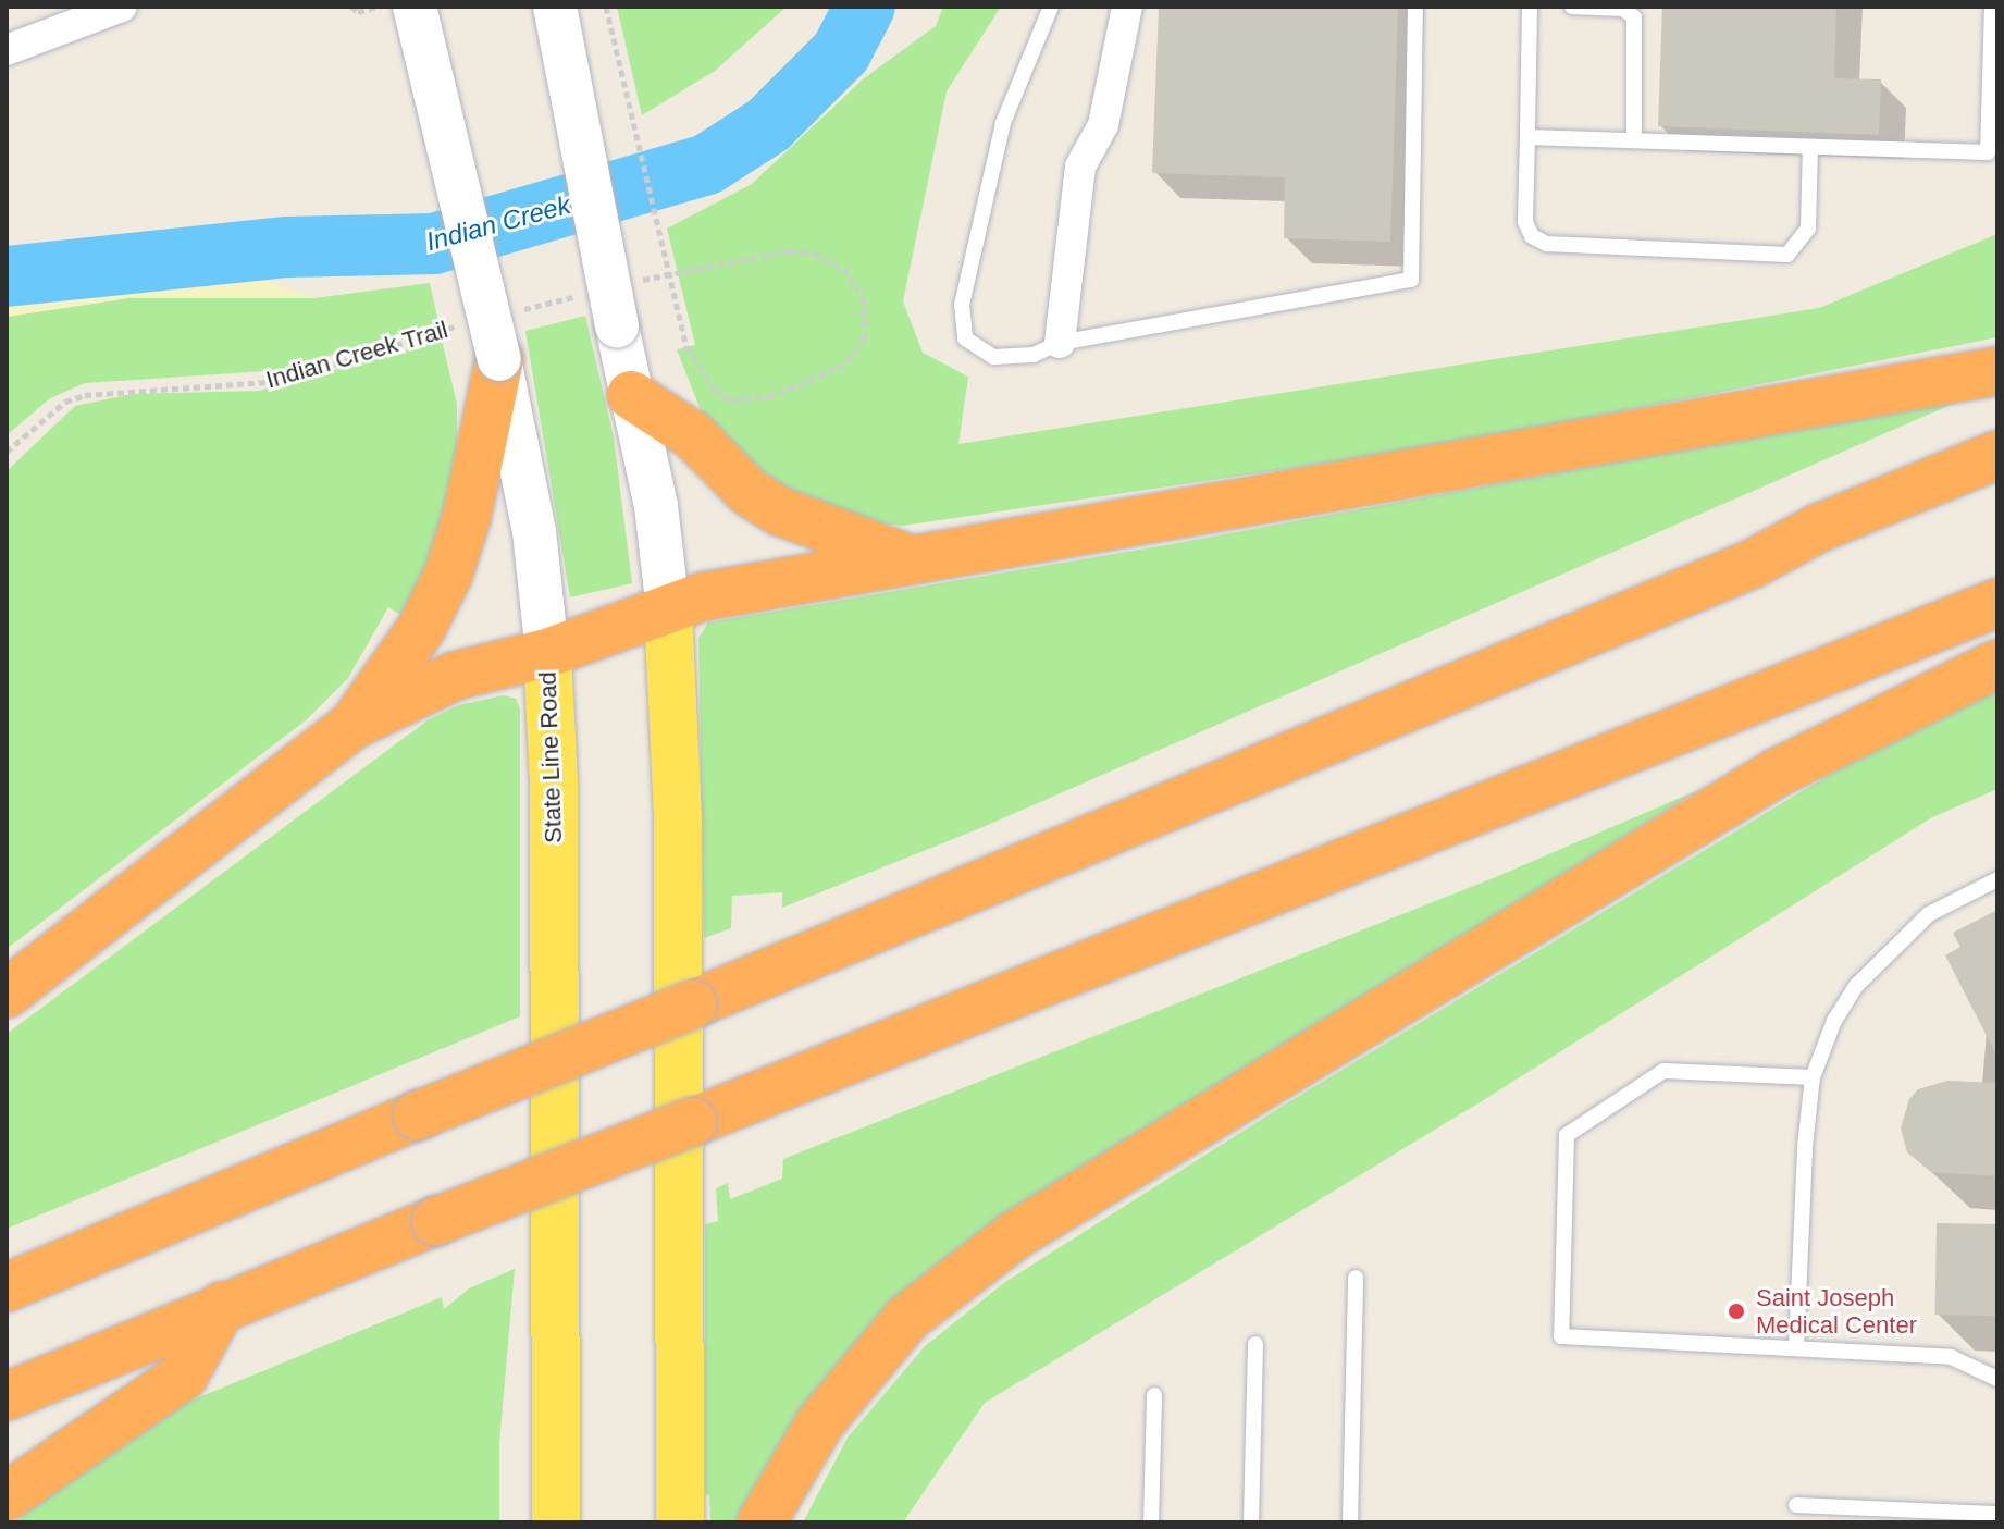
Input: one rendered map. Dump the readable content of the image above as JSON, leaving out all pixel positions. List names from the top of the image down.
{
  "streets": {
    "main road": ["State Line Road"],
    "path": ["Indian Creek Trail"]
  },
  "water": ["Indian Creek"],
  "places": ["Saint Joseph Medical Center"]
}
